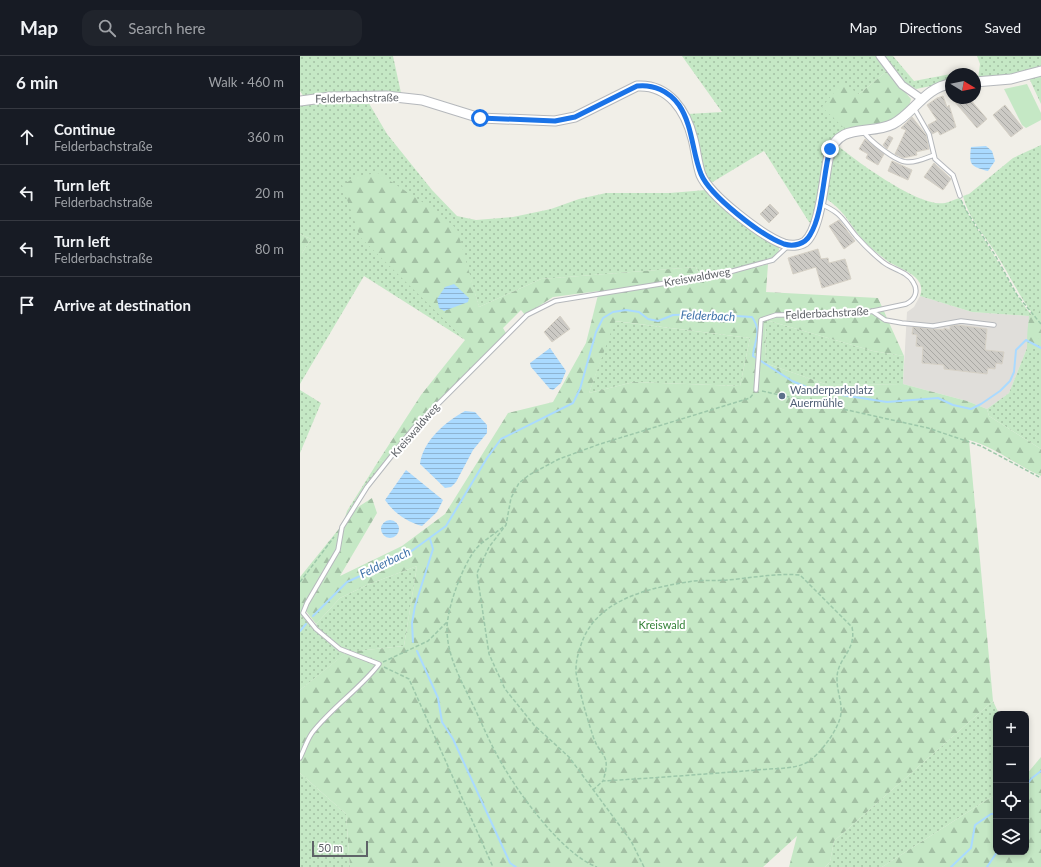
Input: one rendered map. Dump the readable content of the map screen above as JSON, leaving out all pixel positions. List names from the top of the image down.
{
  "streets": {
    "street": ["Felderbachstraße"],
    "lane": ["Kreiswaldweg"]
  },
  "crossings": [
    ["Felderbachstraße", "Kreiswaldweg"]
  ],
  "water": ["Felderbach"],
  "parks": ["Kreiswald"],
  "places": ["Wanderparkplatz Auermühle"],
  "scale_bar": "50 m",
  "north": "right",
  "page": {
    "header": "Map",
    "search": "Search here",
    "nav": ["Map", "Directions", "Saved"],
    "heading": ["6 min", "Walk · 460 m"],
    "list": [
      ["Continue", "Felderbachstraße", "360 m"],
      ["Turn left", "Felderbachstraße", "20 m"],
      ["Turn left", "Felderbachstraße", "80 m"],
      "Arrive at destination"
    ],
    "map_buttons": ["+", "−"],
    "scale": "50 m"
  }
}
